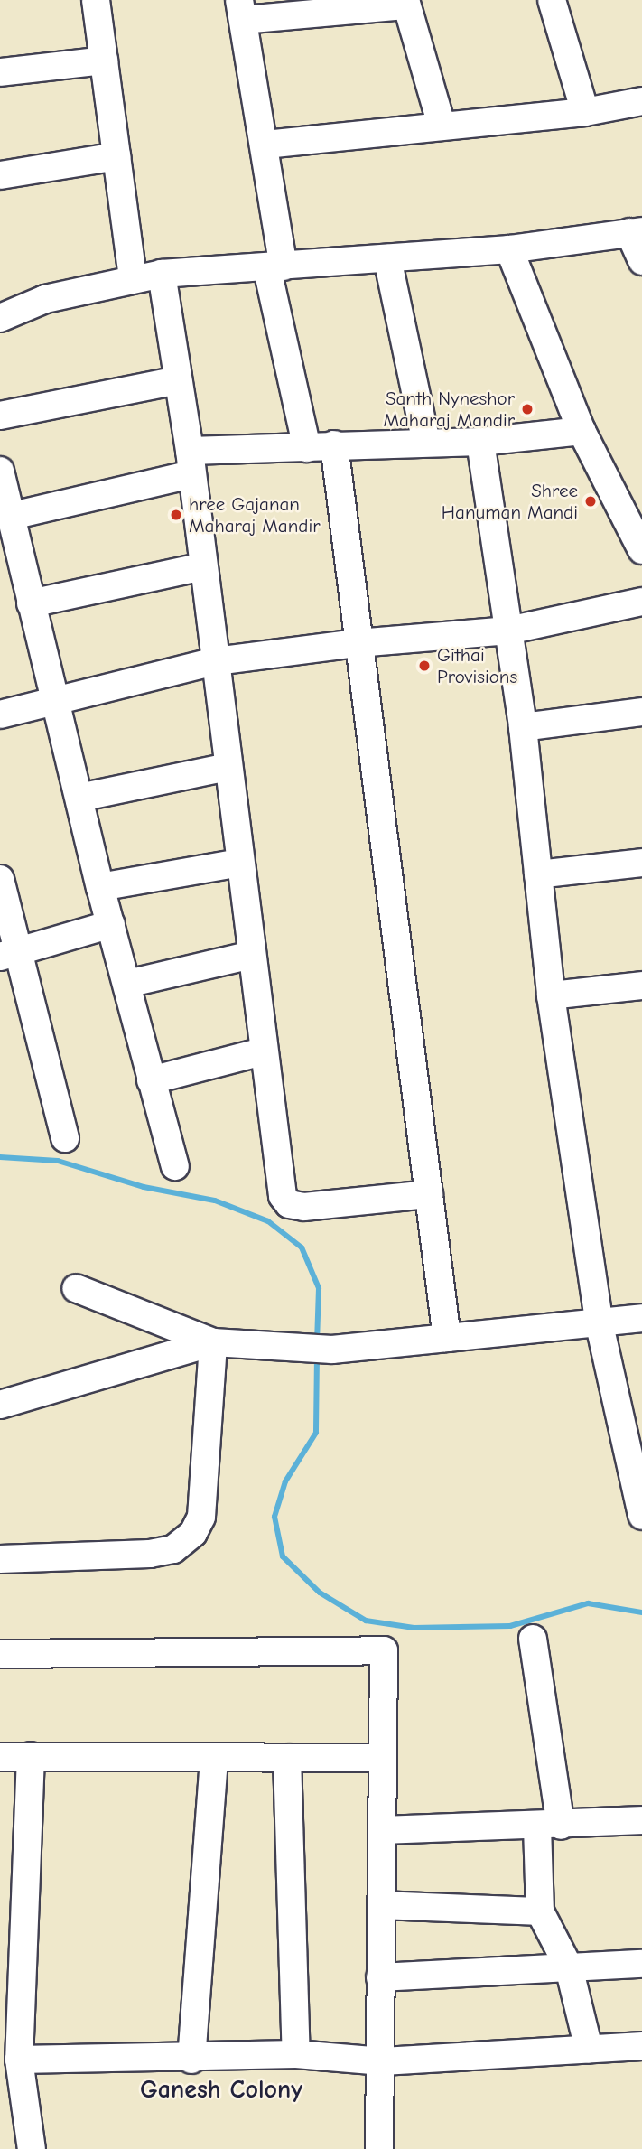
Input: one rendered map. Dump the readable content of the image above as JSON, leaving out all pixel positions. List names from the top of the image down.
{
  "districts": ["Ganesh Colony"],
  "places": [
    "Santh Nyneshor Maharaj Mandir",
    "Shree Hanuman Mandi",
    "hree Gajanan Maharaj Mandir",
    "Githai Provisions"
  ]
}
